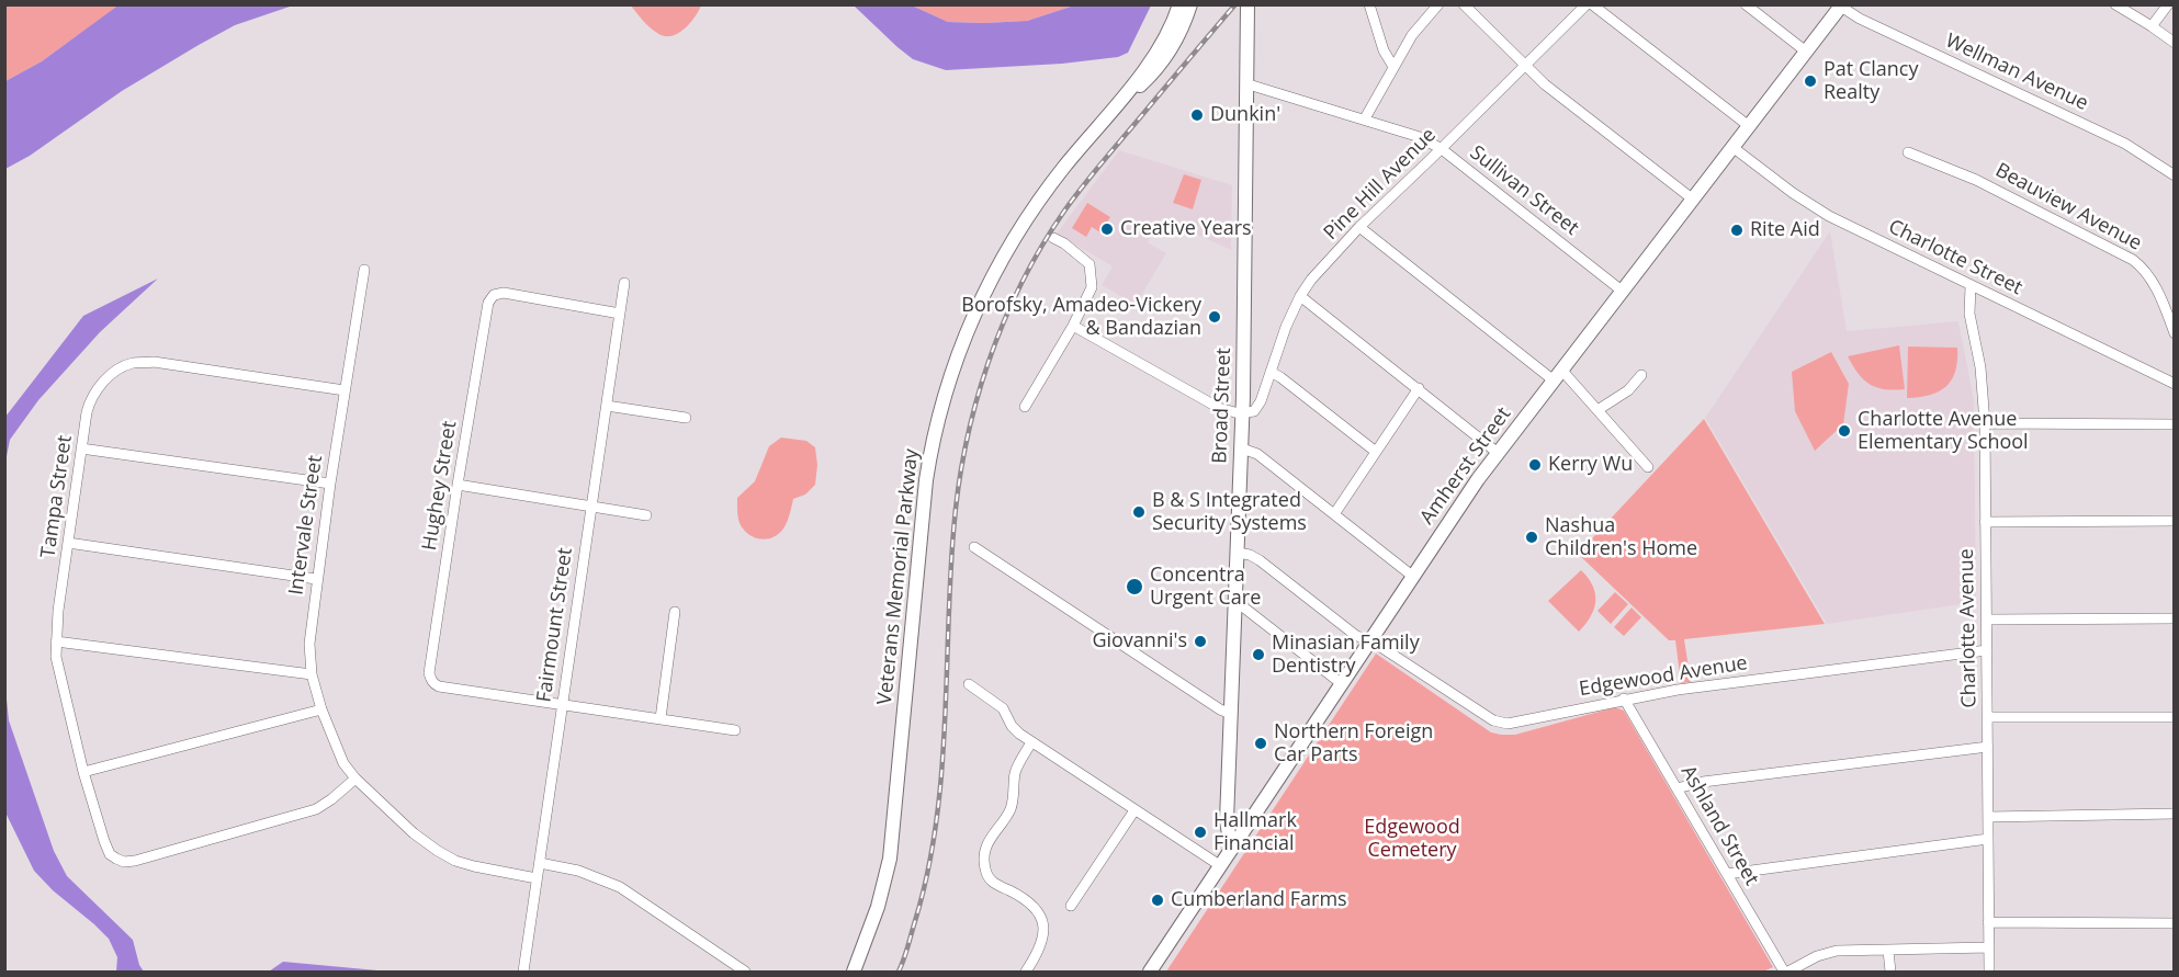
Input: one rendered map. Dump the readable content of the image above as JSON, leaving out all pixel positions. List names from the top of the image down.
{
  "streets": {
    "main road": ["Broad Street", "Amherst Street", "Veterans Memorial Parkway"],
    "street": [
      "Wellman Avenue",
      "Pine Hill Avenue",
      "Sullivan Street",
      "Beauview Avenue",
      "Charlotte Street",
      "Hughey Street",
      "Tampa Street",
      "Intervale Street",
      "Fairmount Street",
      "Charlotte Avenue",
      "Edgewood Avenue",
      "Ashland Street"
    ]
  },
  "crossings": [
    ["Wellman Avenue", "Amherst Street"],
    ["Pine Hill Avenue", "Sullivan Street"],
    ["Pine Hill Avenue", "Broad Street"],
    ["Sullivan Street", "Broad Street"],
    ["Sullivan Street", "Amherst Street"],
    ["Charlotte Street", "Amherst Street"],
    ["Charlotte Street", "Charlotte Avenue"],
    ["Broad Street", "Amherst Street"],
    ["Broad Street", "Edgewood Avenue"],
    ["Amherst Street", "Edgewood Avenue"],
    ["Hughey Street", "Fairmount Street"],
    ["Tampa Street", "Intervale Street"],
    ["Intervale Street", "Fairmount Street"],
    ["Charlotte Avenue", "Edgewood Avenue"],
    ["Edgewood Avenue", "Ashland Street"]
  ],
  "parks": ["Edgewood Cemetery"],
  "places": [
    "Pat Clancy Realty",
    "Dunkin'",
    "Creative Years",
    "Rite Aid",
    "Borofsky, Amadeo-Vickery & Bandazian",
    "Charlotte Avenue Elementary School",
    "Kerry Wu",
    "B & S Integrated Security Systems",
    "Nashua Children's Home",
    "Concentra Urgent Care",
    "Giovanni's",
    "Minasian Family Dentistry",
    "Northern Foreign Car Parts",
    "Hallmark Financial",
    "Cumberland Farms"
  ]
}
